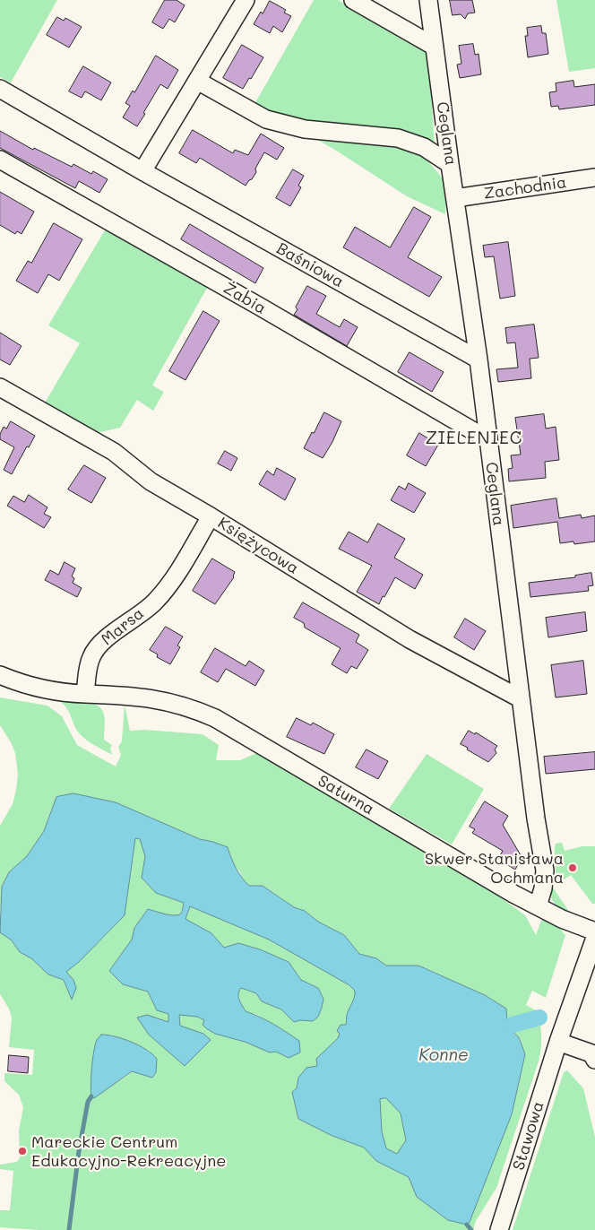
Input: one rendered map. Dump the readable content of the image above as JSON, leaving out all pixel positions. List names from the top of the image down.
{
  "streets": {
    "street": [
      "Ceglana",
      "Zachodnia",
      "Baśniowa",
      "Żabia",
      "Księżycowa",
      "Marsa",
      "Saturna",
      "Stawowa"
    ]
  },
  "crossings": [
    ["Ceglana", "Zachodnia"],
    ["Ceglana", "Baśniowa"],
    ["Ceglana", "Żabia"],
    ["Ceglana", "Księżycowa"],
    ["Ceglana", "Saturna"],
    ["Księżycowa", "Marsa"],
    ["Marsa", "Saturna"]
  ],
  "districts": ["ZIELENIEC"],
  "water": ["Konne"],
  "places": ["Skwer Stanisława Ochmana", "Mareckie Centrum Edukacyjno-Rekreacyjne"]
}
